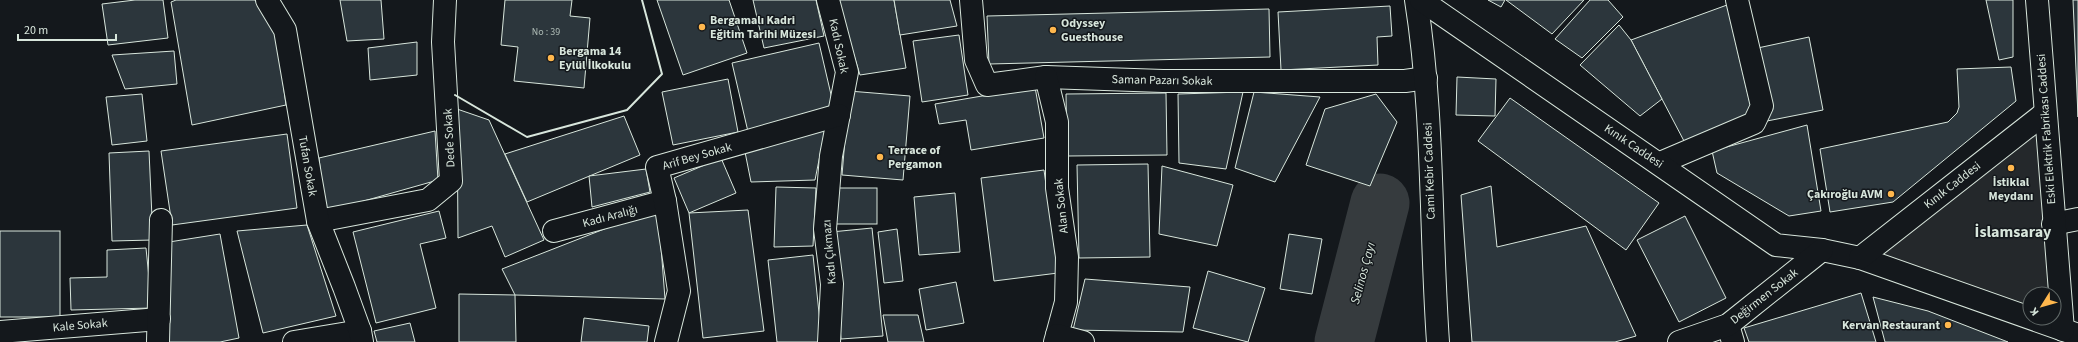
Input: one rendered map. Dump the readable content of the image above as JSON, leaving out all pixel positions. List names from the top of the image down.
{
  "streets": {
    "street": [
      "Kadı Sokak",
      "Saman Pazarı Sokak",
      "Eski Elektrik Fabrikası Caddesi",
      "Dede Sokak",
      "Kınık Caddesi",
      "Arif Bey Sokak",
      "Tufan Sokak",
      "Cami Kebir Caddesi",
      "Alan Sokak",
      "Kadı Aralığı",
      "Kadı Çıkmazı",
      "Değirmen Sokak",
      "Kale Sokak"
    ]
  },
  "crossings": [
    ["Kadı Sokak", "Arif Bey Sokak"],
    ["Kadı Sokak", "Kadı Çıkmazı"],
    ["Saman Pazarı Sokak", "Cami Kebir Caddesi"],
    ["Saman Pazarı Sokak", "Alan Sokak"],
    ["Eski Elektrik Fabrikası Caddesi", "Kınık Caddesi"],
    ["Dede Sokak", "Tufan Sokak"],
    ["Kınık Caddesi", "Değirmen Sokak"],
    ["Arif Bey Sokak", "Kadı Aralığı"],
    ["Arif Bey Sokak", "Kadı Çıkmazı"]
  ],
  "districts": ["İslamsaray"],
  "water": ["Selinos Çayı"],
  "places": [
    "Bergamalı Kadri Eğitim Tarihi Müzesi",
    "Odyssey Guesthouse",
    "Bergama 14 Eylül İlkokulu",
    "Terrace of Pergamon",
    "İstiklal Meydanı",
    "Çakıroğlu AVM",
    "Kervan Restaurant"
  ],
  "house_numbers": ["No : 39"],
  "scale_bar": "20 m",
  "north": "bottom left"
}
